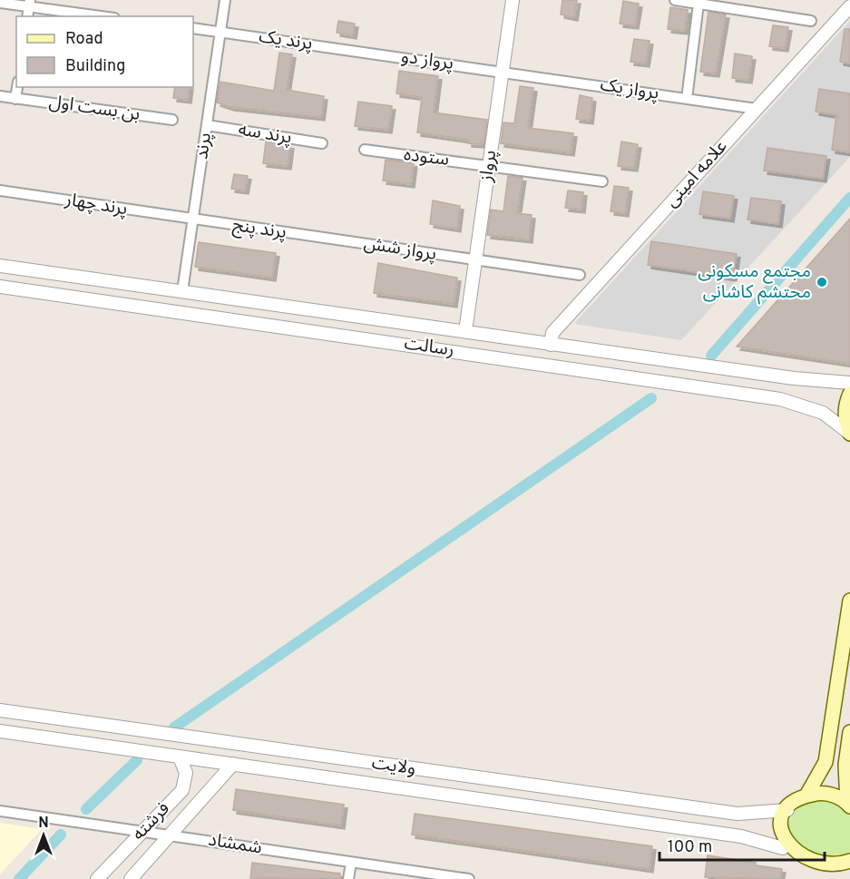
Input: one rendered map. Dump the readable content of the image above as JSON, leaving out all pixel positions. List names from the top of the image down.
{
  "streets": {
    "street": [
      "پرند یک",
      "پرواز دو",
      "پرواز یک",
      "بن بست اول",
      "پرند سه",
      "پرند",
      "ستوده",
      "پرواز",
      "علامه امینی",
      "پرند چهار",
      "پرند پنج",
      "پرواز شش",
      "رسالت",
      "ولایت",
      "فرشته",
      "شمشاد"
    ]
  },
  "crossings": [
    ["پرند یک", "پرواز دو"],
    ["پرند یک", "پرند"],
    ["پرواز دو", "پرواز یک"],
    ["پرواز دو", "پرواز"],
    ["پرواز یک", "پرواز"],
    ["پرواز یک", "علامه امینی"],
    ["پرند سه", "پرند"],
    ["پرند", "پرند چهار"],
    ["پرند", "پرند پنج"],
    ["پرند", "رسالت"],
    ["ستوده", "پرواز"],
    ["پرواز", "پرواز شش"],
    ["پرواز", "رسالت"],
    ["علامه امینی", "رسالت"],
    ["پرند چهار", "پرند پنج"],
    ["پرند پنج", "پرواز شش"],
    ["ولایت", "فرشته"],
    ["فرشته", "شمشاد"]
  ],
  "places": ["مجتمع مسکونی محتشم کاشانی"],
  "legend": ["Road", "Building"],
  "scale_bar": "100 m",
  "north": "top"
}
